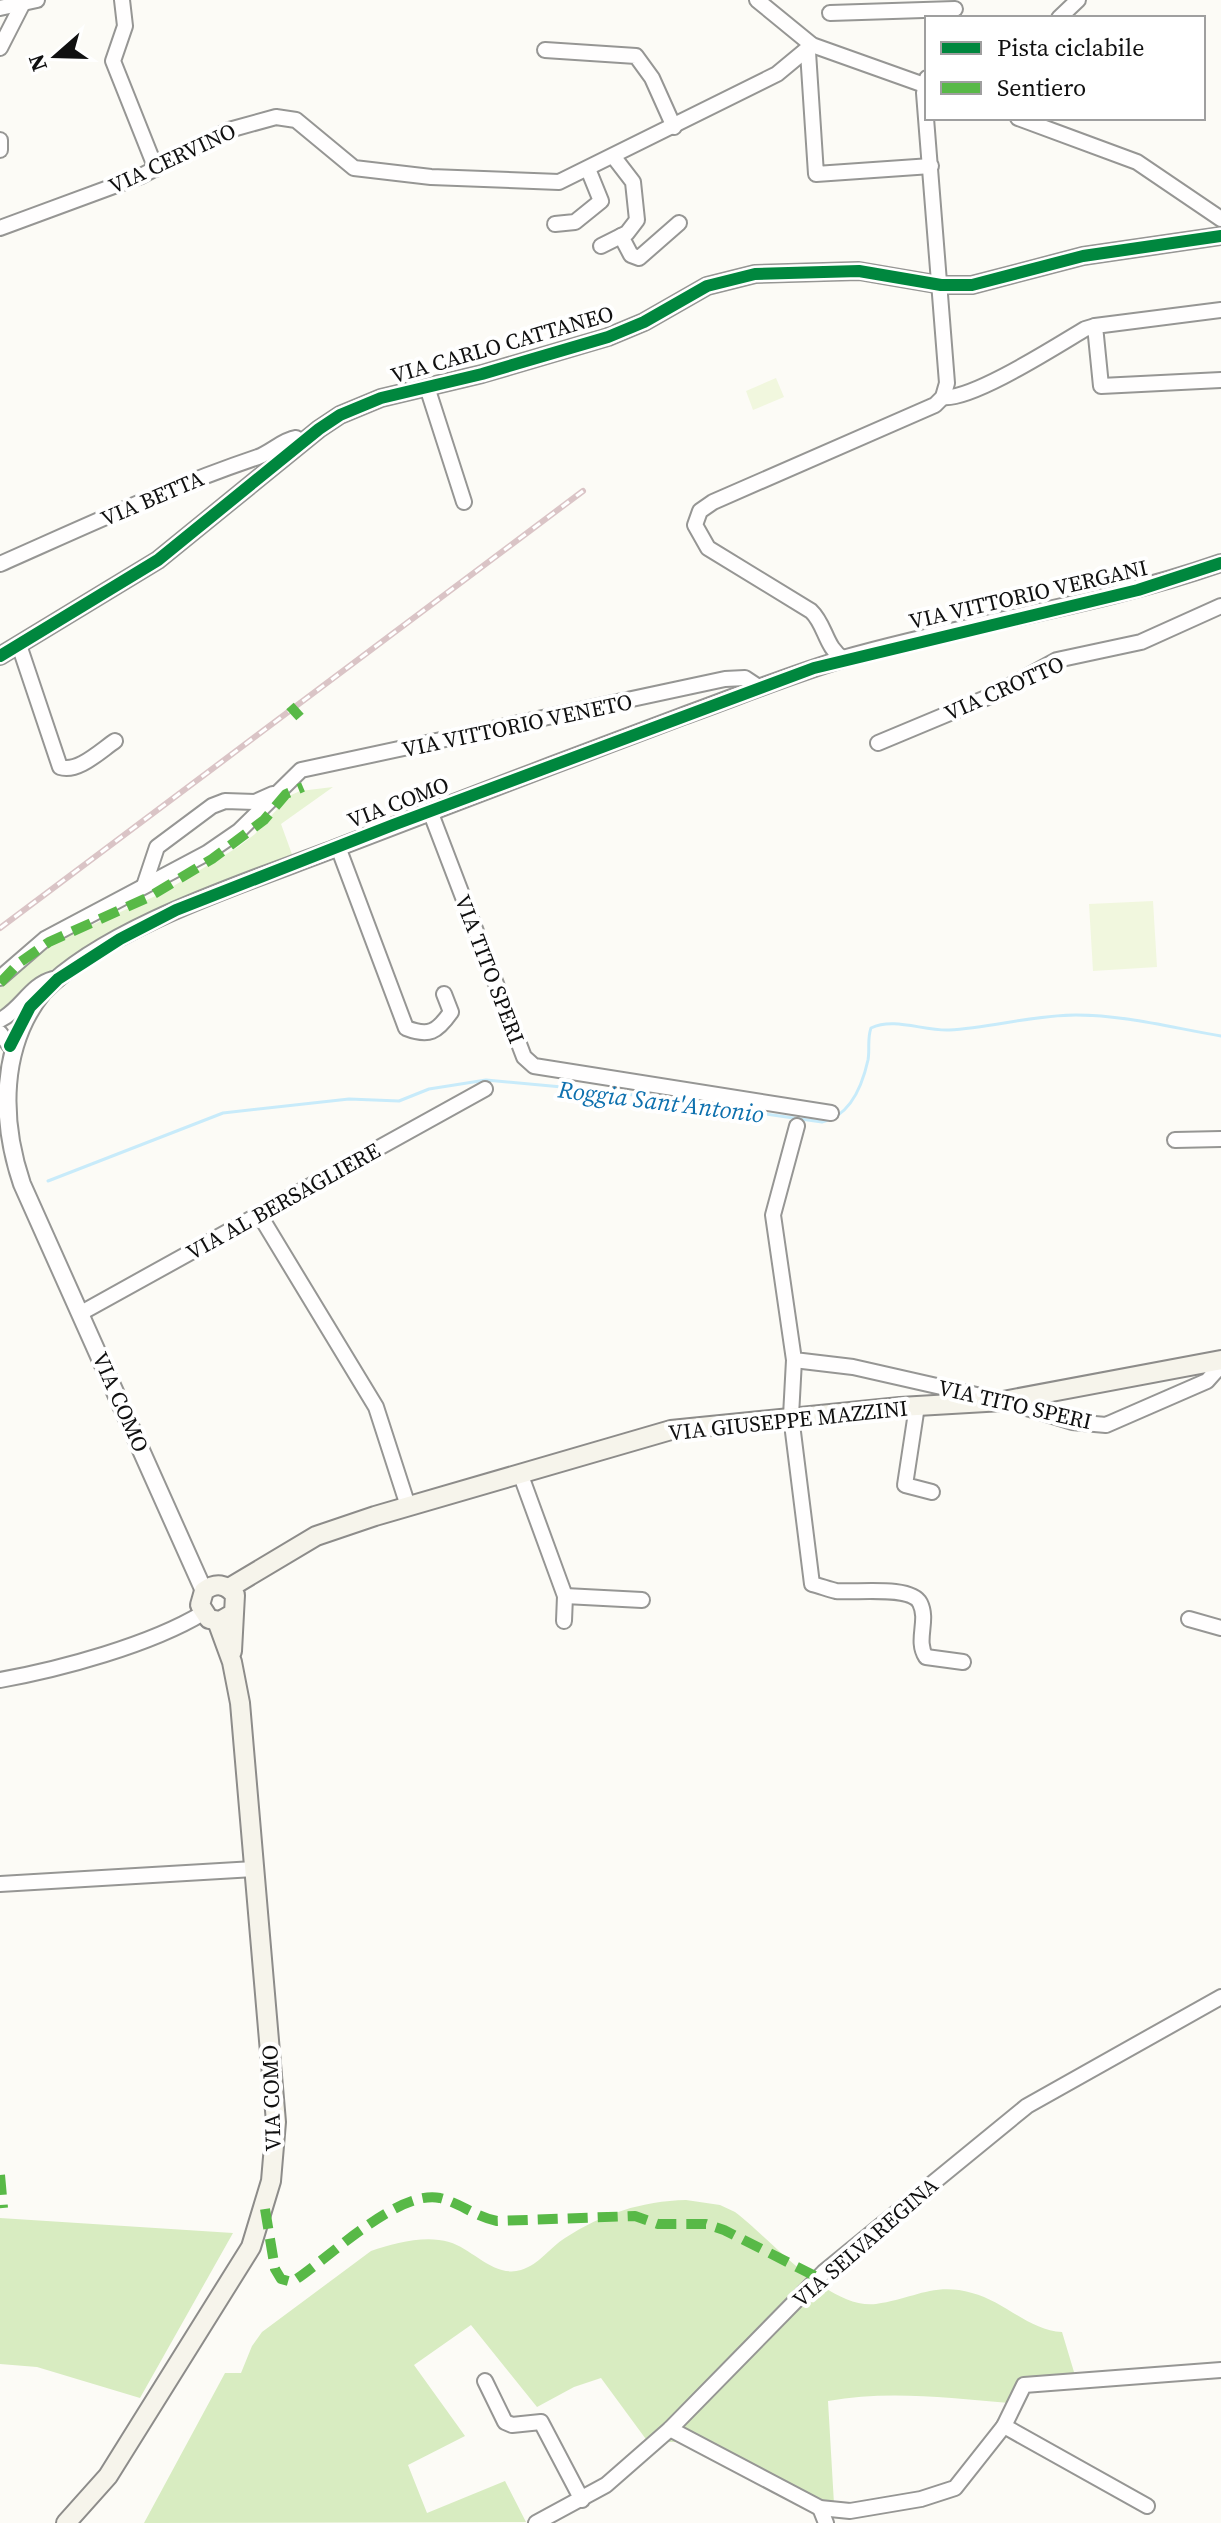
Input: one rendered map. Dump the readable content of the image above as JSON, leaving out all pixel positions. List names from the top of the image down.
{
  "streets": {
    "main road": ["VIA COMO", "VIA GIUSEPPE MAZZINI"],
    "street": [
      "VIA CERVINO",
      "VIA CARLO CATTANEO",
      "VIA BETTA",
      "VIA VITTORIO VERGANI",
      "VIA CROTTO",
      "VIA VITTORIO VENETO",
      "VIA TITO SPERI",
      "VIA AL BERSAGLIERE",
      "VIA SELVAREGINA"
    ]
  },
  "crossings": [
    ["VIA CARLO CATTANEO", "VIA BETTA"],
    ["VIA VITTORIO VERGANI", "VIA COMO"],
    ["VIA VITTORIO VENETO", "VIA COMO"],
    ["VIA COMO", "VIA TITO SPERI"],
    ["VIA COMO", "VIA AL BERSAGLIERE"],
    ["VIA COMO", "VIA GIUSEPPE MAZZINI"],
    ["VIA TITO SPERI", "VIA GIUSEPPE MAZZINI"]
  ],
  "water": ["Roggia Sant'Antonio"],
  "legend": ["Pista ciclabile", "Sentiero"],
  "north": "left"
}
